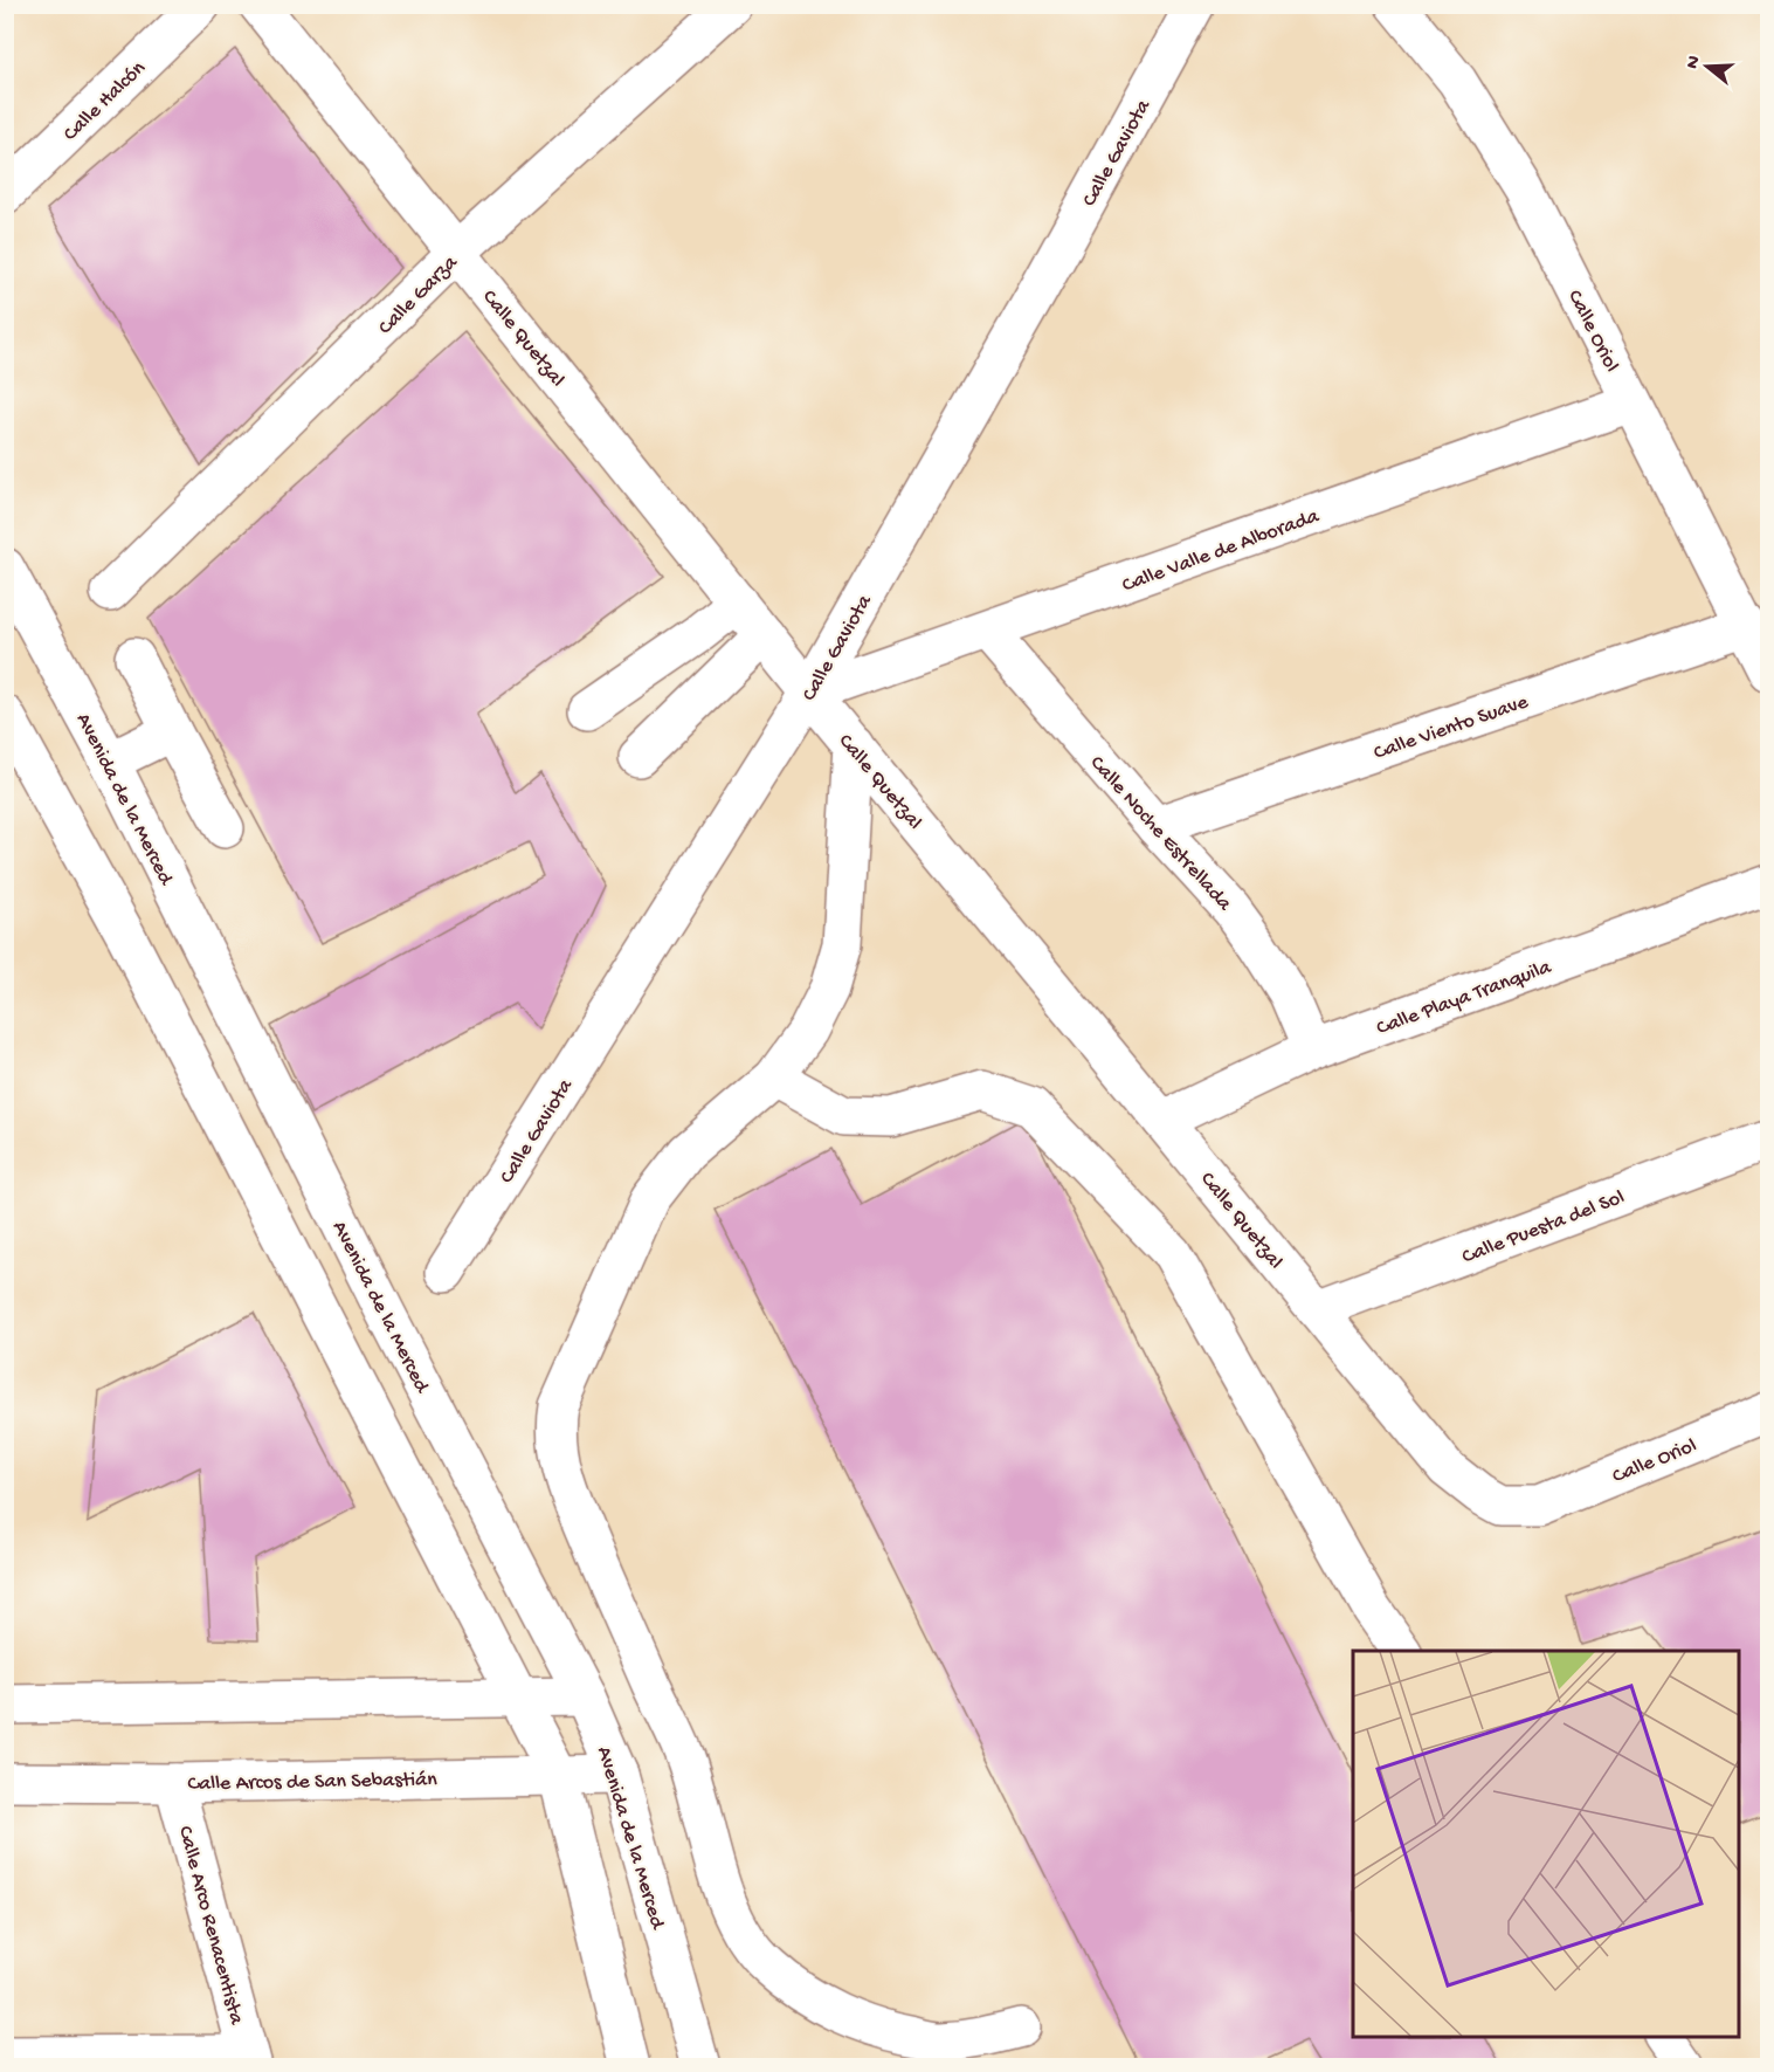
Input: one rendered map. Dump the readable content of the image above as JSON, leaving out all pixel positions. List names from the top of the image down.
{
  "streets": {
    "street": [
      "Calle Halcón",
      "Calle Gaviota",
      "Calle Garza",
      "Calle Oriol",
      "Calle Quetzal",
      "Calle Valle de Alborada",
      "Calle Viento Suave",
      "Avenida de la Merced",
      "Calle Noche Estrellada",
      "Calle Playa Tranquila",
      "Calle Puesta del Sol",
      "Calle Arcos de San Sebastián",
      "Calle Arco Renacentista"
    ]
  },
  "crossings": [
    ["Calle Gaviota", "Calle Quetzal"],
    ["Calle Gaviota", "Calle Valle de Alborada"],
    ["Calle Garza", "Calle Quetzal"],
    ["Calle Oriol", "Calle Quetzal"],
    ["Calle Oriol", "Calle Valle de Alborada"],
    ["Calle Oriol", "Calle Viento Suave"],
    ["Calle Quetzal", "Calle Valle de Alborada"],
    ["Calle Quetzal", "Calle Playa Tranquila"],
    ["Calle Quetzal", "Calle Puesta del Sol"],
    ["Calle Valle de Alborada", "Calle Noche Estrellada"],
    ["Calle Viento Suave", "Calle Noche Estrellada"],
    ["Avenida de la Merced", "Calle Arcos de San Sebastián"],
    ["Calle Noche Estrellada", "Calle Playa Tranquila"],
    ["Calle Arcos de San Sebastián", "Calle Arco Renacentista"]
  ],
  "north": "left"
}
